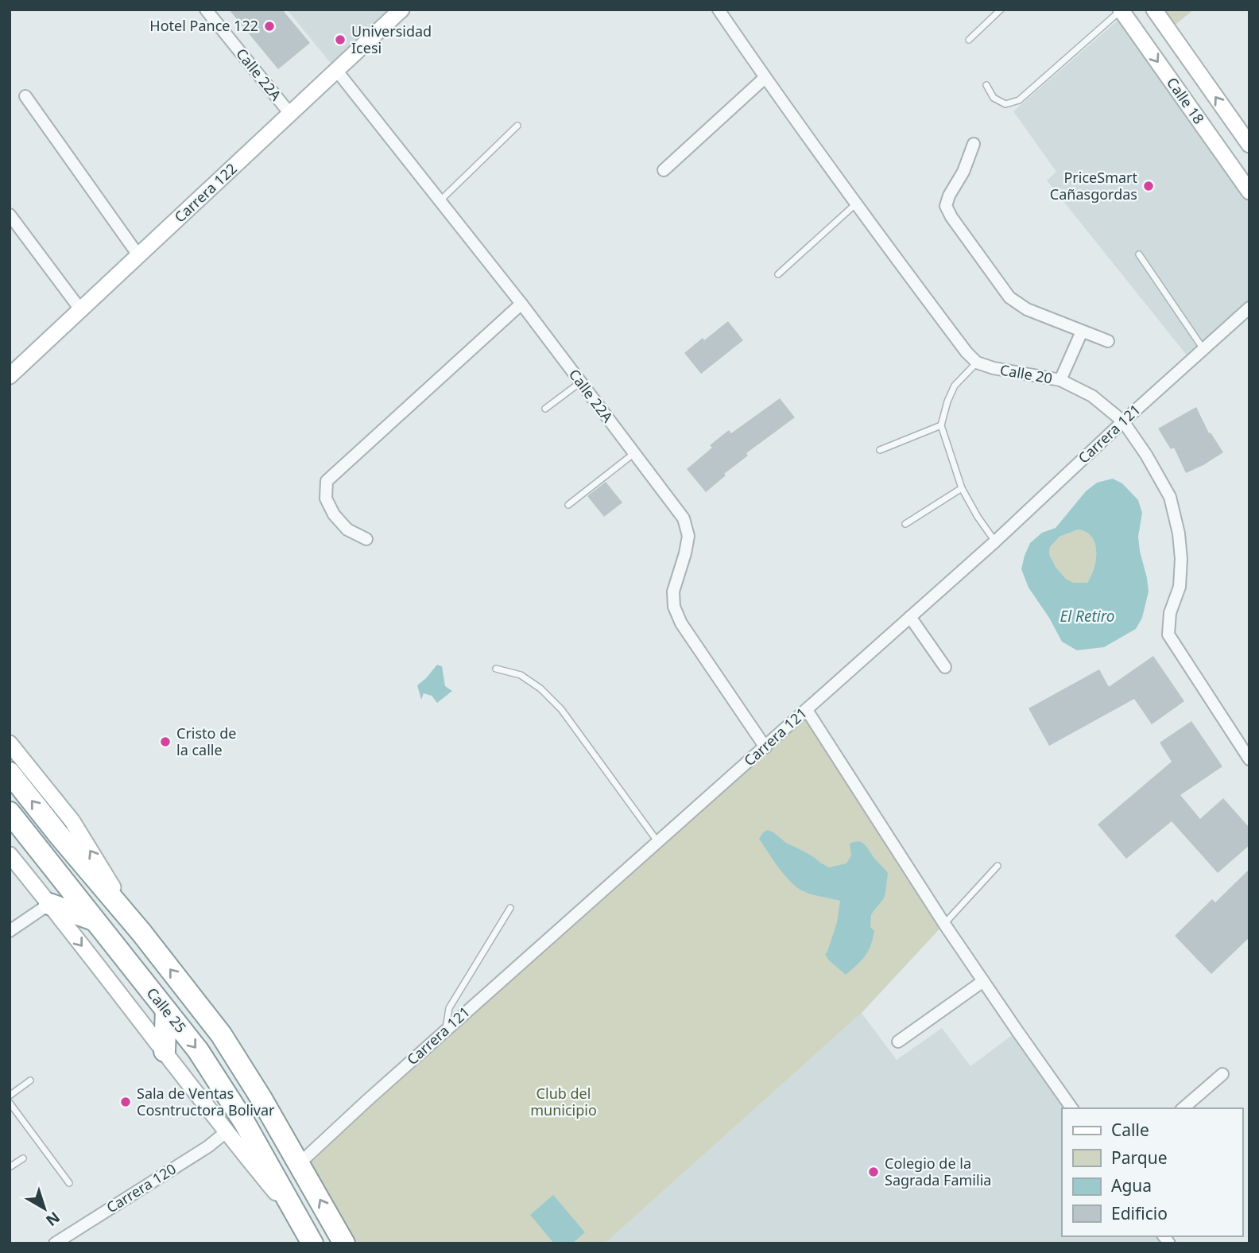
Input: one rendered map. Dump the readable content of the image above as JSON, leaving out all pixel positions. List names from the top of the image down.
{
  "streets": {
    "highway": ["Calle 25"],
    "main road": ["Calle 18", "Carrera 122"],
    "street": [
      "Calle 22A",
      "Calle 20",
      "Carrera 121",
      "Carrera 120"
    ]
  },
  "crossings": [
    ["Calle 22A", "Carrera 122"],
    ["Calle 22A", "Carrera 121"],
    ["Calle 20", "Carrera 121"],
    ["Carrera 121", "Calle 25"],
    ["Calle 25", "Carrera 120"]
  ],
  "water": ["El Retiro"],
  "parks": ["Club del municipio"],
  "places": [
    "Hotel Pance 122",
    "Universidad Icesi",
    "PriceSmart Cañasgordas",
    "Cristo de la calle",
    "Sala de Ventas Cosntructora Bolivar",
    "Colegio de la Sagrada Familia"
  ],
  "legend": [
    "Calle",
    "Parque",
    "Agua",
    "Edificio"
  ],
  "north": "bottom right"
}
